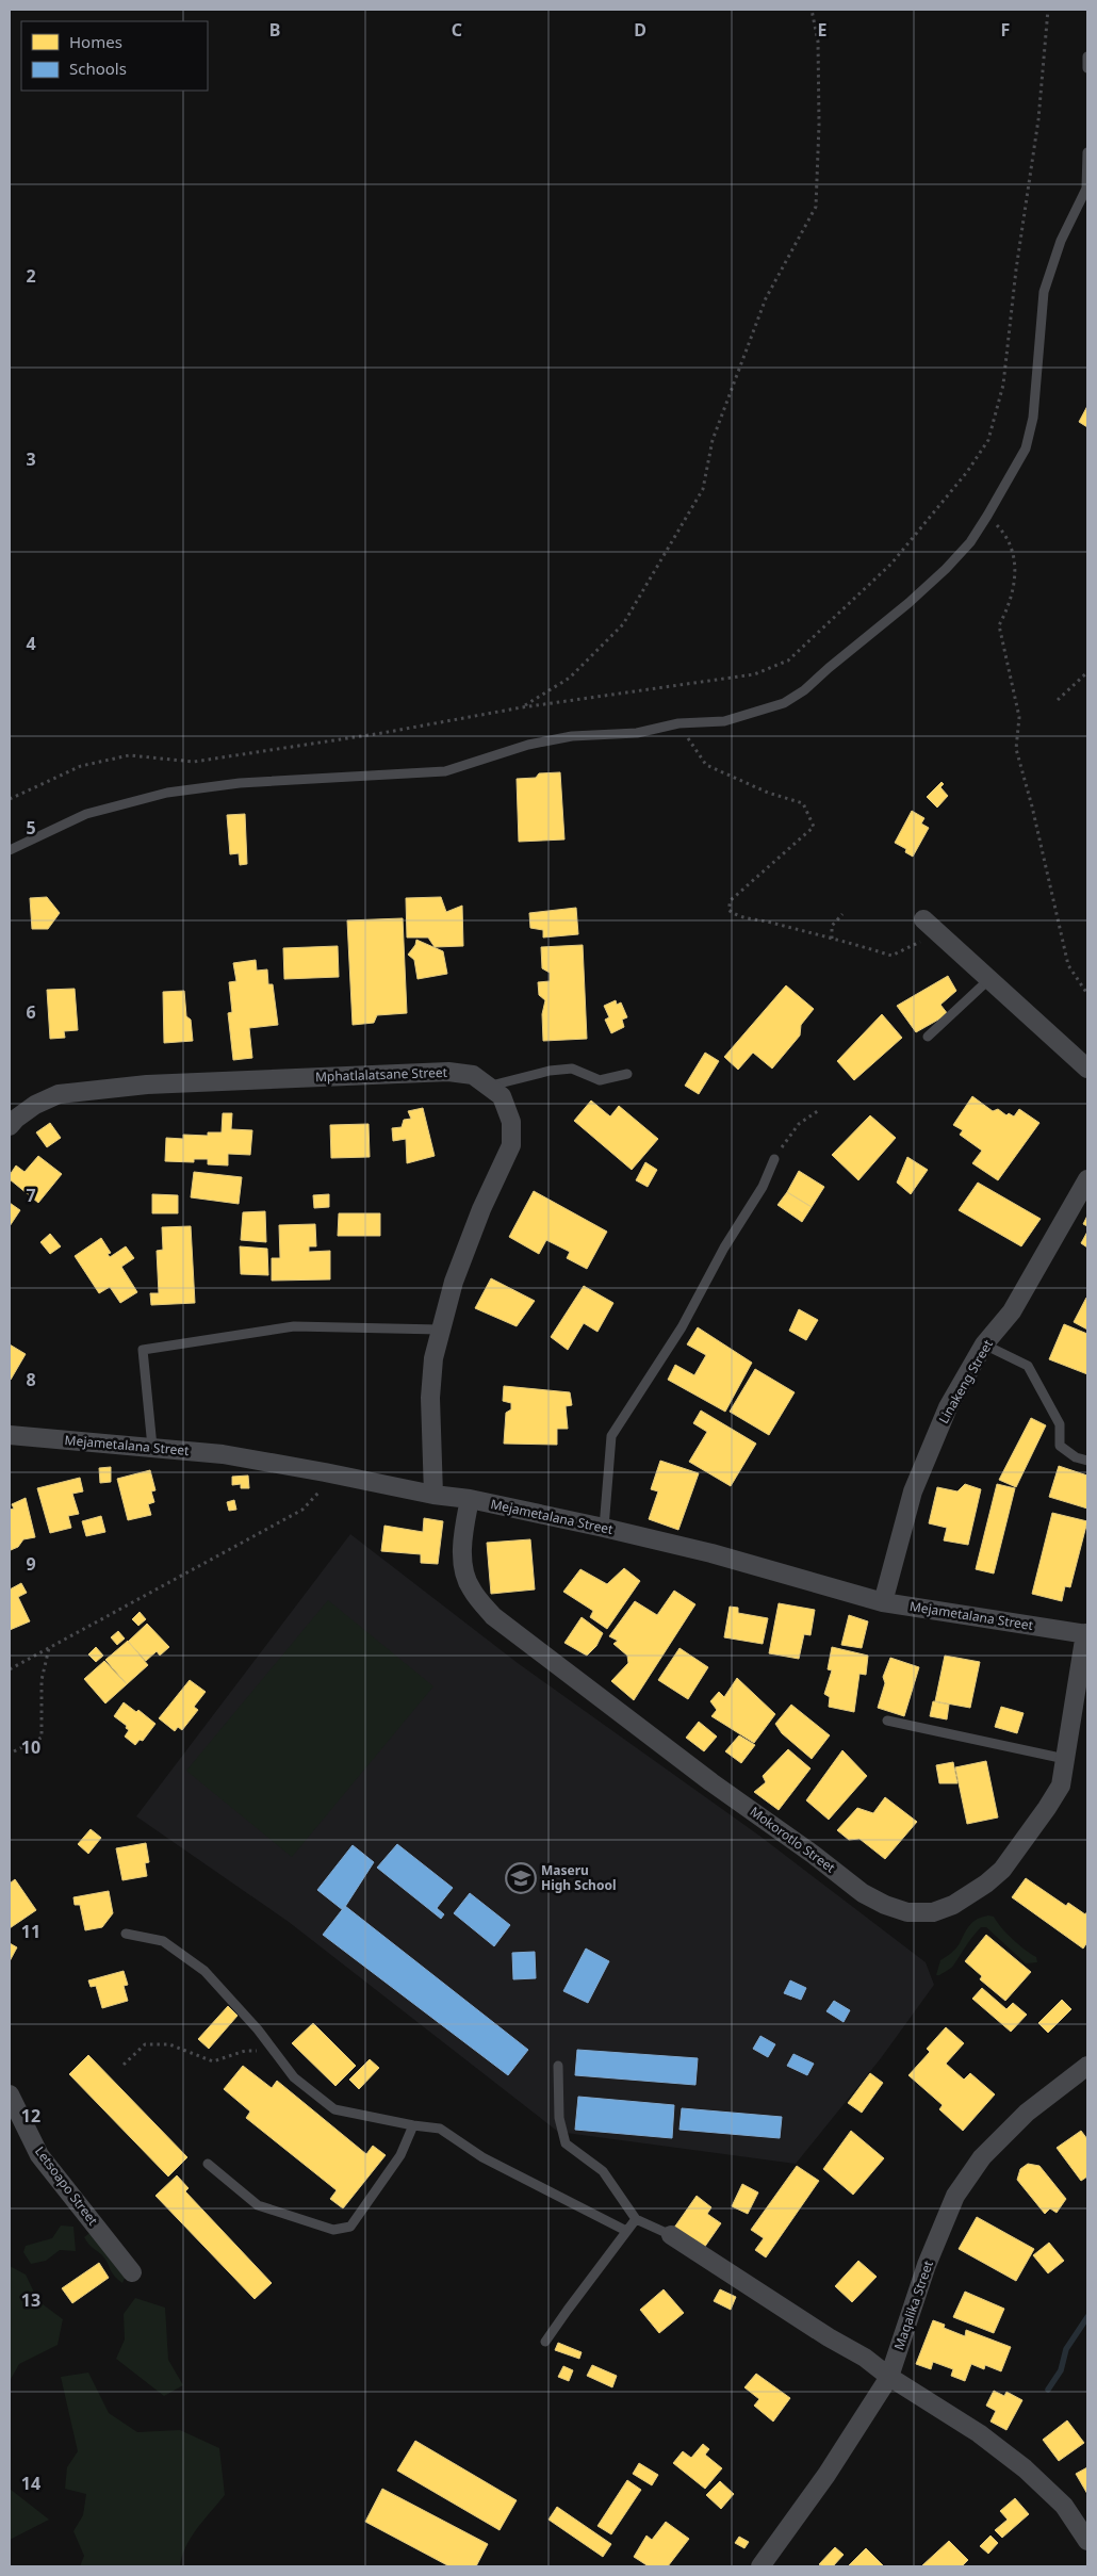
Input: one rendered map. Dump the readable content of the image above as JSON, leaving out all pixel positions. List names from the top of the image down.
{
  "streets": {
    "street": [
      "Mphatlalatsane Street",
      "Linakeng Street",
      "Mejametalana Street",
      "Mokorotlo Street",
      "Letsoapo Street",
      "Maqalika Street"
    ]
  },
  "crossings": [
    ["Mphatlalatsane Street", "Mejametalana Street"],
    ["Linakeng Street", "Mejametalana Street"],
    ["Mejametalana Street", "Mokorotlo Street"]
  ],
  "places": {
    "school or university": ["Maseru High School"]
  },
  "legend": ["Homes", "Schools"],
  "grid": {
    "columns": [
      "B",
      "C",
      "D",
      "E",
      "F"
    ],
    "rows": [
      "2",
      "3",
      "4",
      "5",
      "6",
      "7",
      "8",
      "9",
      "10",
      "11",
      "12",
      "13",
      "14"
    ]
  }
}
